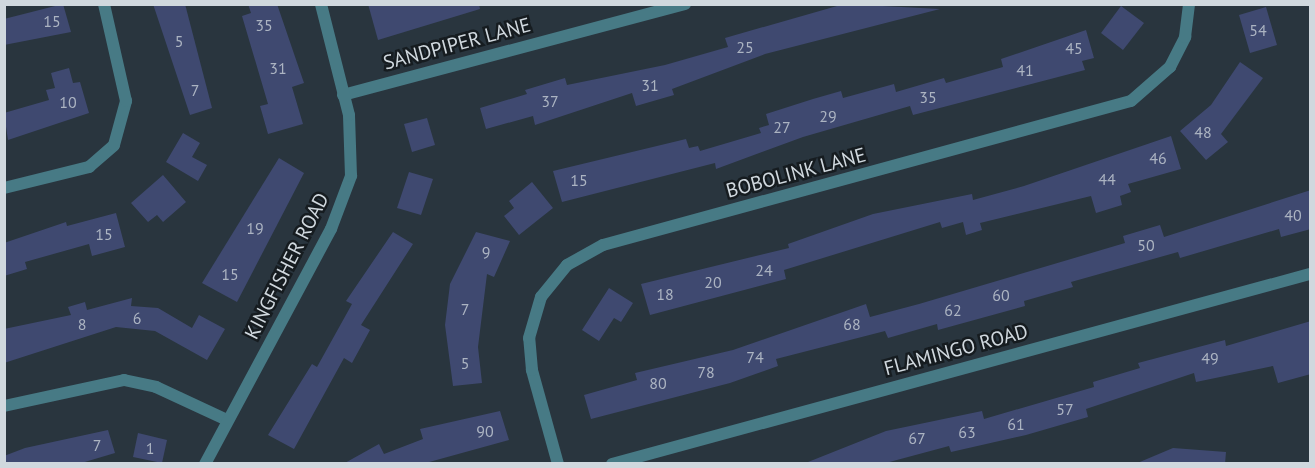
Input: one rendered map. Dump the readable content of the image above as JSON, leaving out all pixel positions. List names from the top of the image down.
{
  "streets": {
    "street": [
      "SANDPIPER LANE",
      "BOBOLINK LANE",
      "KINGFISHER ROAD",
      "FLAMINGO ROAD"
    ]
  },
  "crossings": [
    ["SANDPIPER LANE", "KINGFISHER ROAD"]
  ],
  "house_numbers": [
    "15",
    "35",
    "54",
    "5",
    "25",
    "45",
    "31",
    "41",
    "31",
    "7",
    "35",
    "37",
    "10",
    "29",
    "27",
    "48",
    "46",
    "44",
    "15",
    "40",
    "19",
    "15",
    "50",
    "9",
    "24",
    "15",
    "20",
    "18",
    "60",
    "7",
    "62",
    "6",
    "8",
    "68",
    "74",
    "49",
    "5",
    "78",
    "80",
    "57",
    "61",
    "90",
    "63",
    "67",
    "7",
    "1"
  ]
}
